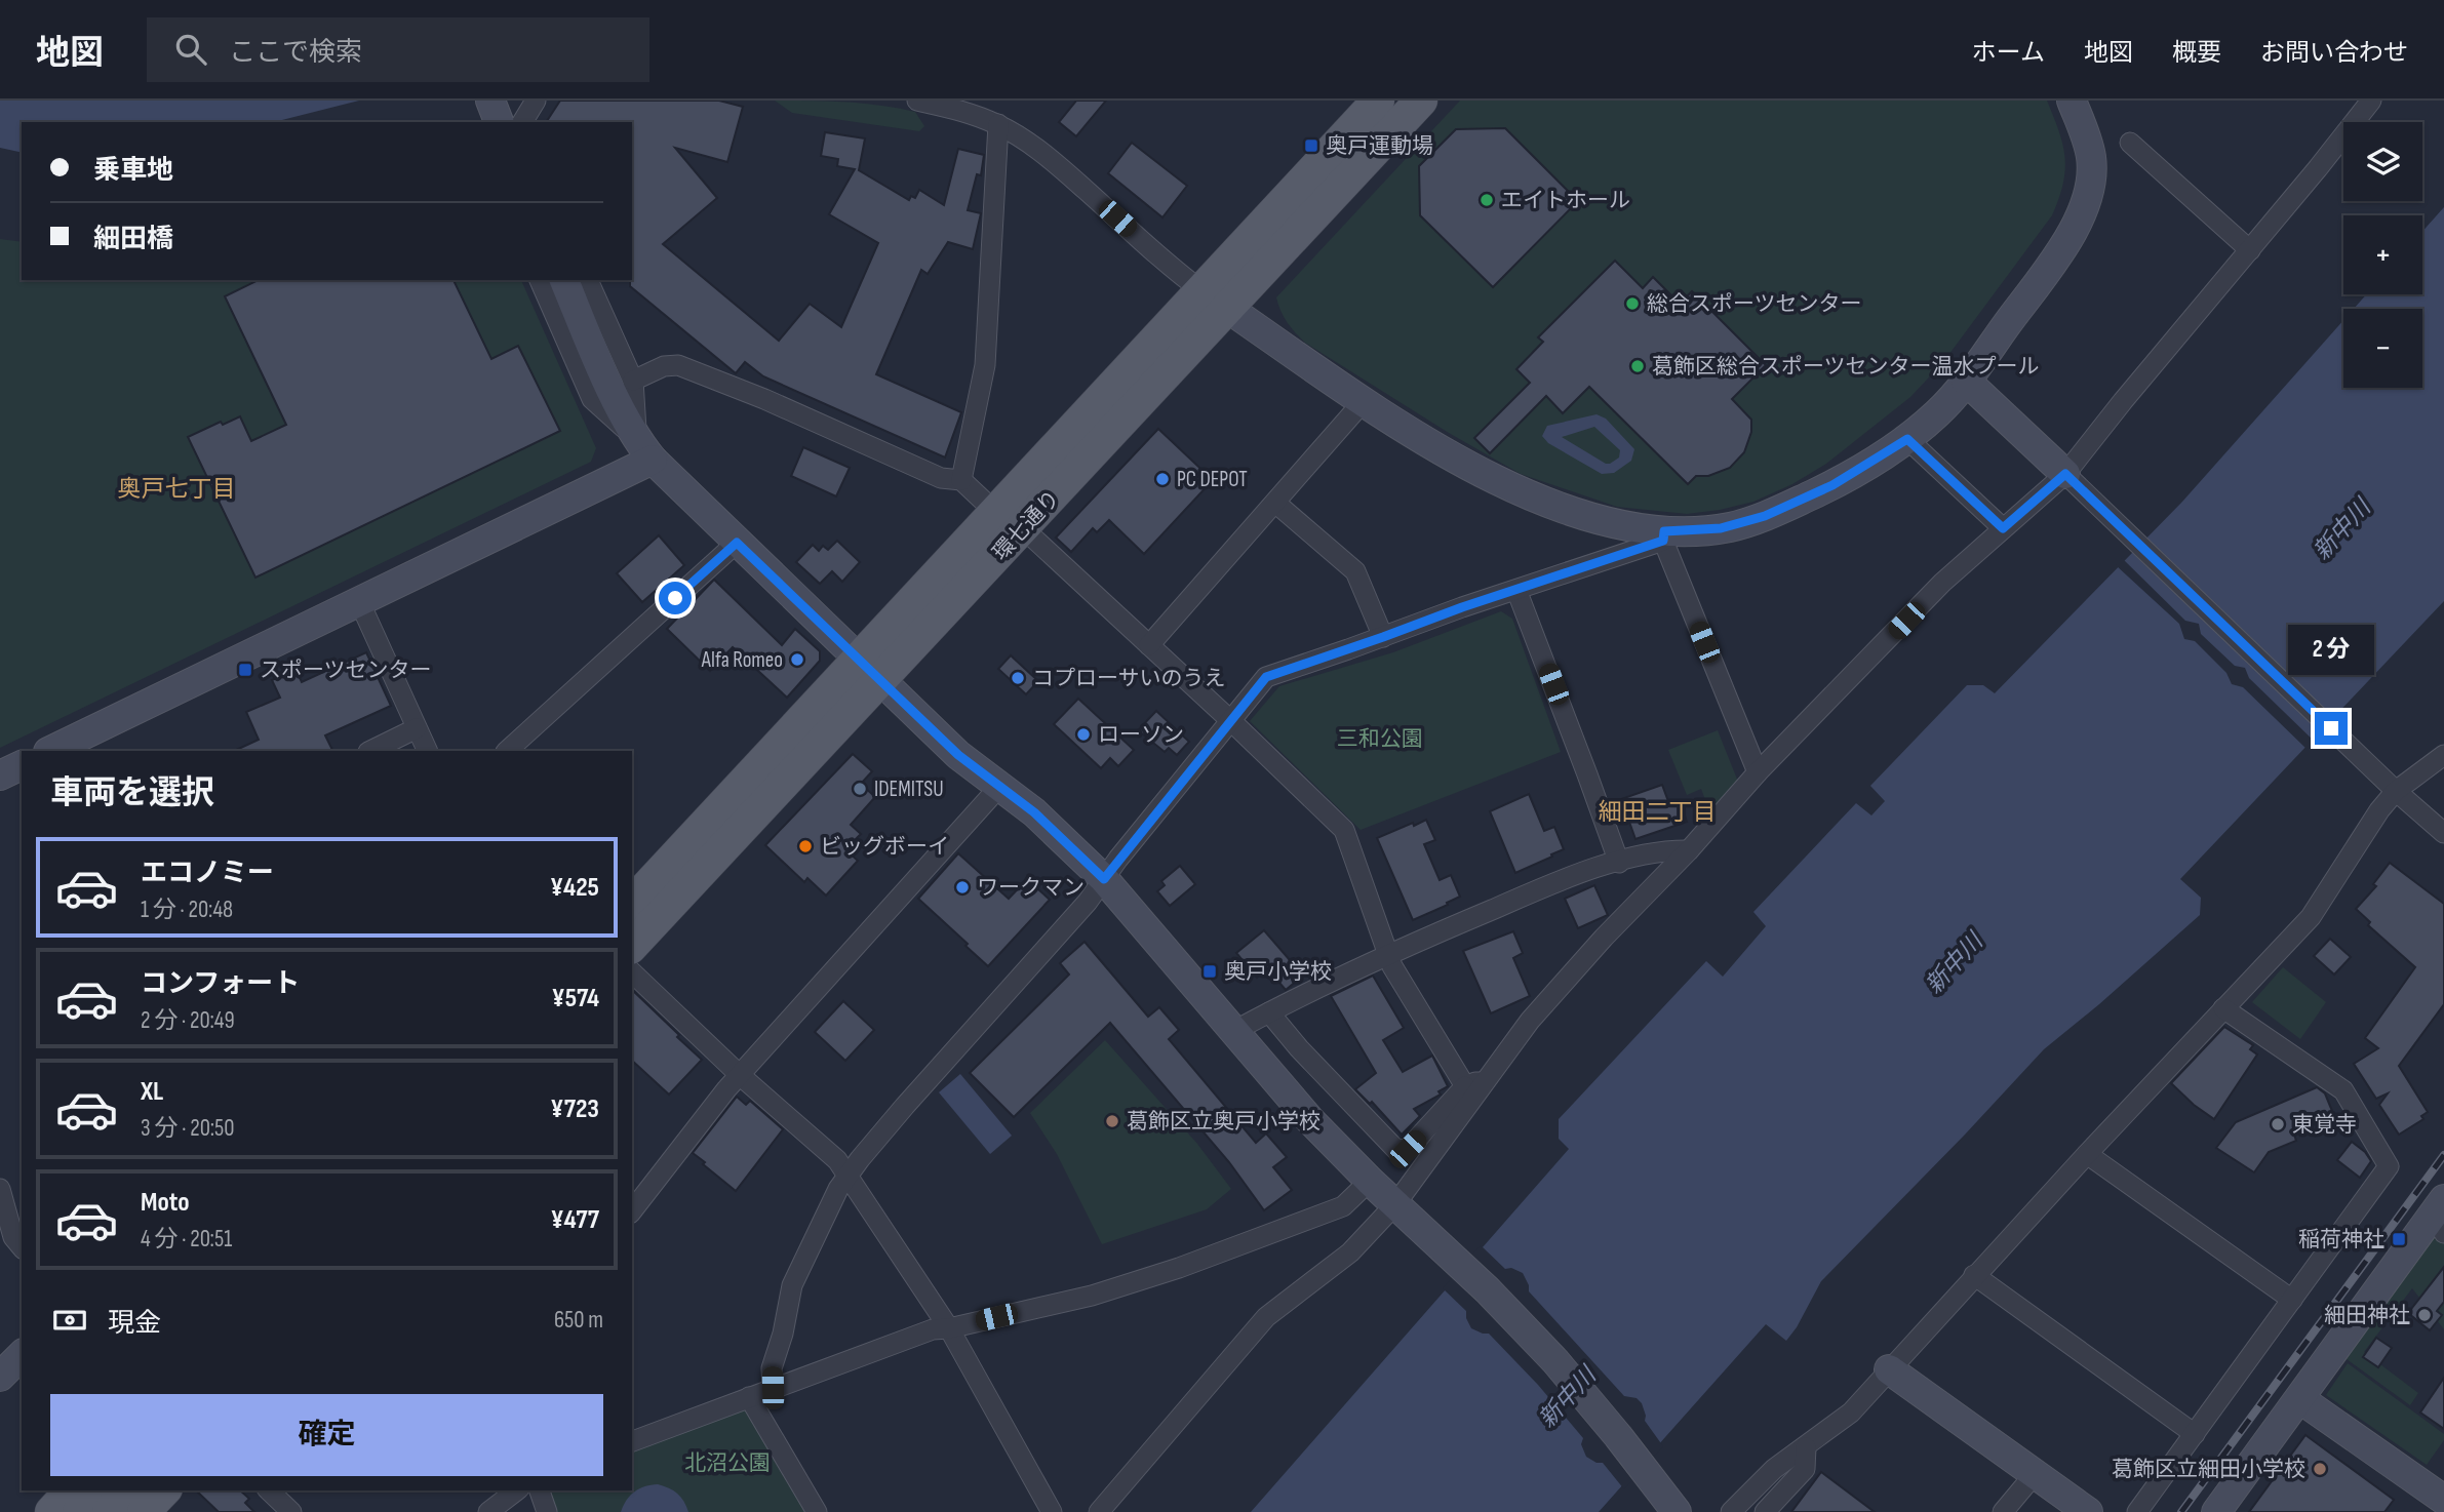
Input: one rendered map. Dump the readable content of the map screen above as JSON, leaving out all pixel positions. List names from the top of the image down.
{
  "streets": {
    "main road": ["環七通り"]
  },
  "districts": ["奥戸七丁目", "細田二丁目"],
  "water": ["新中川"],
  "parks": ["三和公園", "北沼公園"],
  "places": {
    "transit": [
      "奥戸運動場",
      "スポーツセンター",
      "奥戸小学校",
      "稲荷神社"
    ],
    "other": [
      "エイトホール",
      "総合スポーツセンター",
      "葛飾区総合スポーツセンター温水プール",
      "PC DEPOT",
      "Alfa Romeo",
      "コプローサいのうえ",
      "ローソン",
      "IDEMITSU",
      "ビッグボーイ",
      "ワークマン",
      "葛飾区立奥戸小学校",
      "東覚寺",
      "細田神社",
      "葛飾区立細田小学校"
    ]
  },
  "page": {
    "header": "地図",
    "search": "ここで検索",
    "nav": [
      "ホーム",
      "地図",
      "概要",
      "お問い合わせ"
    ],
    "map_buttons": ["+", "−"],
    "banner": ["乗車地", "細田橋"],
    "bubble": "2 分",
    "heading": "車両を選択",
    "list": [
      {
        "name": "エコノミー",
        "note": "1 分 · 20:48",
        "value": "¥425"
      },
      {
        "name": "コンフォート",
        "note": "2 分 · 20:49",
        "value": "¥574"
      },
      {
        "name": "XL",
        "note": "3 分 · 20:50",
        "value": "¥723"
      },
      {
        "name": "Moto",
        "note": "4 分 · 20:51",
        "value": "¥477"
      }
    ],
    "pay": ["現金", "650 m"],
    "buttons": "確定"
  }
}
